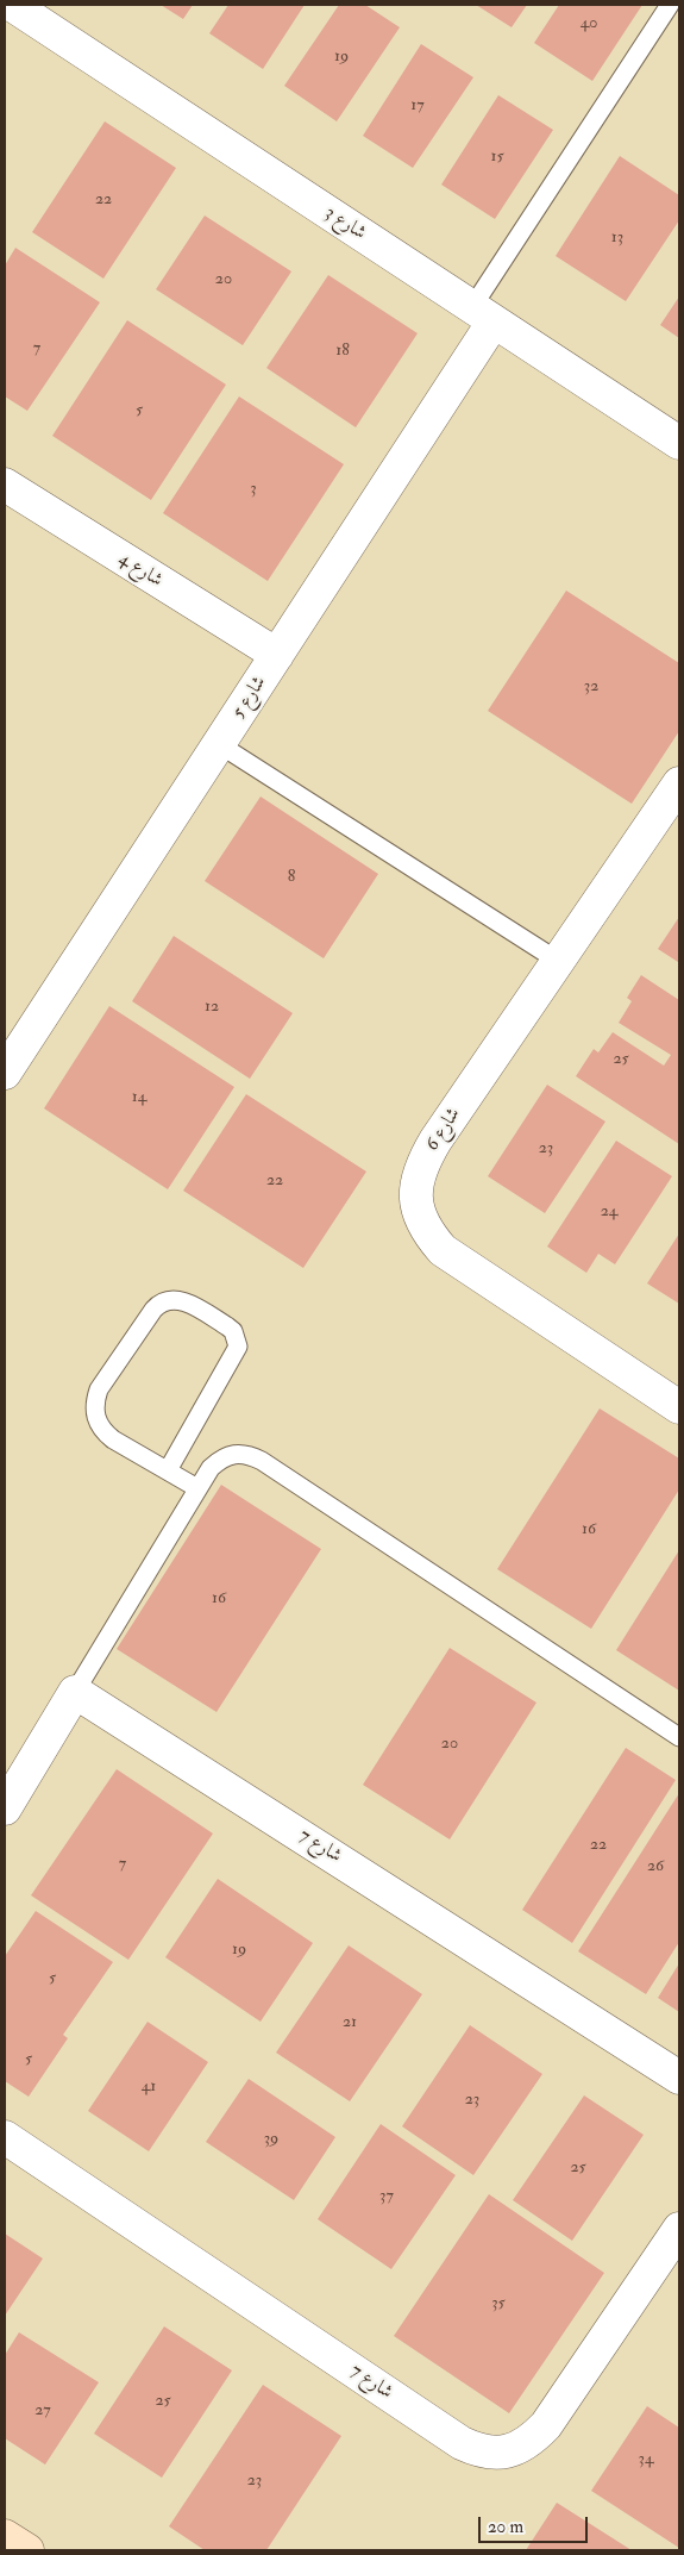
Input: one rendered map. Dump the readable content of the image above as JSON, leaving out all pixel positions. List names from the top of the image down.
{
  "streets": {
    "street": [
      "شارع 3",
      "شارع 4",
      "شارع 5",
      "شارع 6",
      "شارع 7"
    ]
  },
  "crossings": [
    ["شارع 3", "شارع 5"],
    ["شارع 4", "شارع 5"]
  ],
  "house_numbers": [
    "40",
    "19",
    "17",
    "15",
    "22",
    "13",
    "20",
    "7",
    "18",
    "5",
    "3",
    "32",
    "8",
    "12",
    "25",
    "14",
    "23",
    "22",
    "24",
    "16",
    "16",
    "20",
    "22",
    "7",
    "26",
    "19",
    "5",
    "21",
    "5",
    "41",
    "23",
    "39",
    "25",
    "37",
    "35",
    "25",
    "27",
    "34",
    "23"
  ],
  "scale_bar": "20 m"
}
